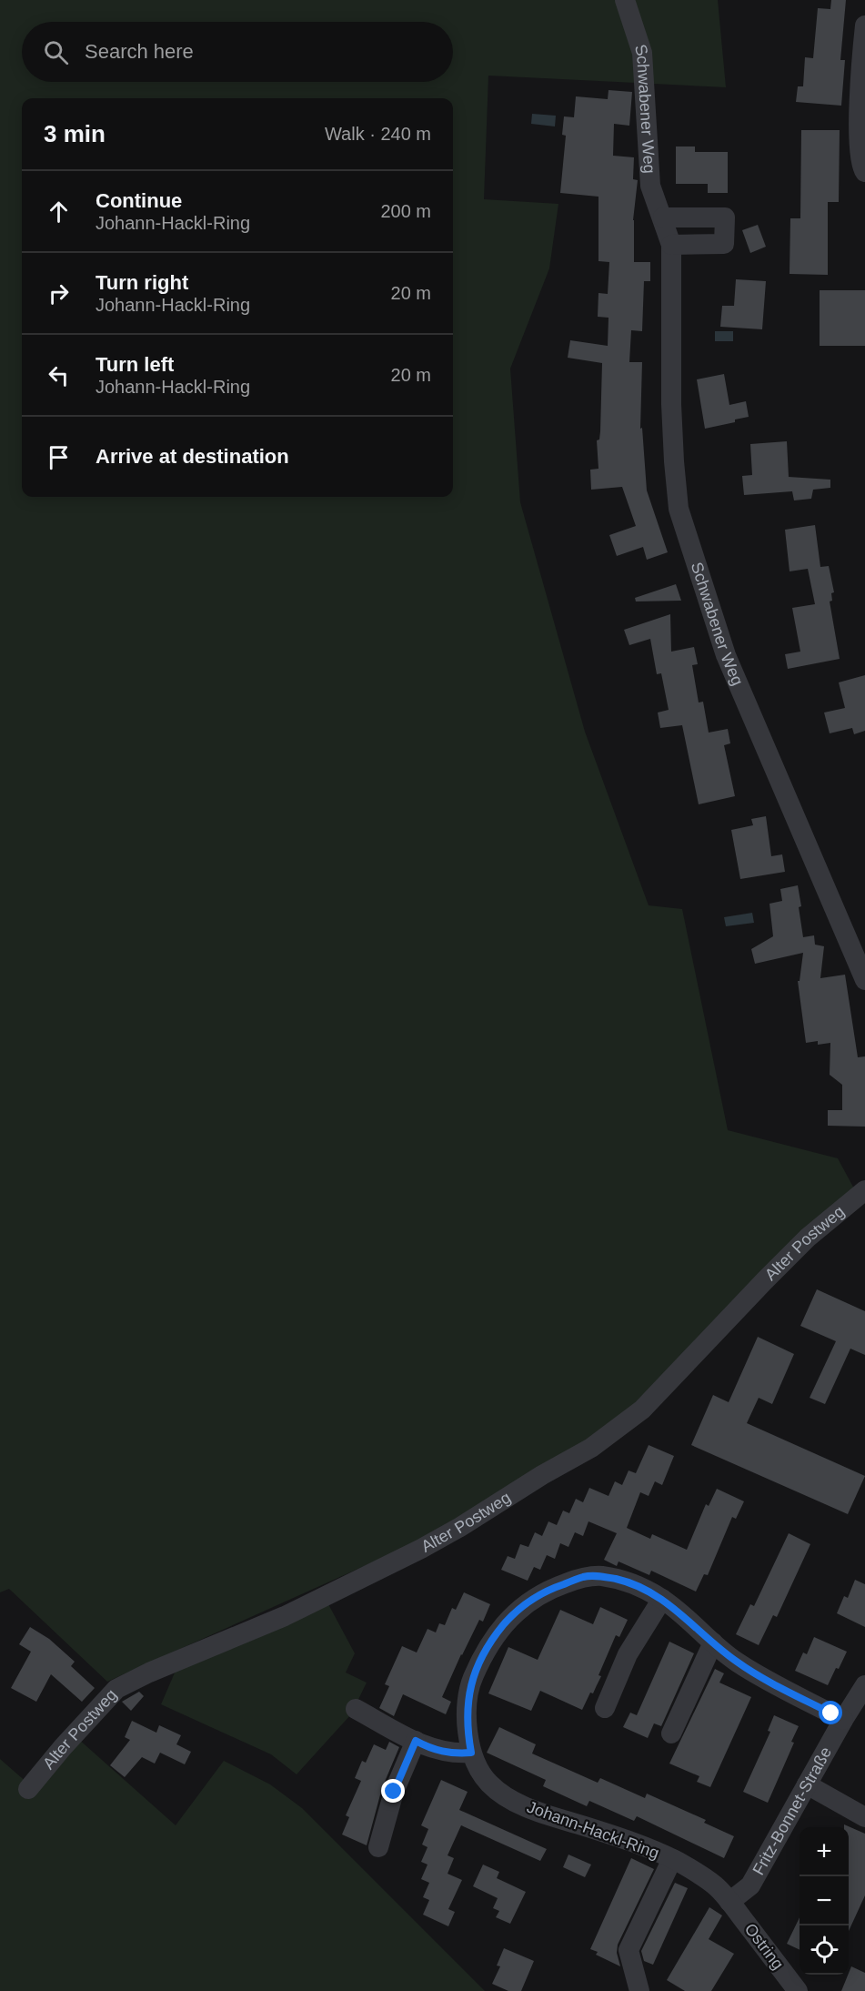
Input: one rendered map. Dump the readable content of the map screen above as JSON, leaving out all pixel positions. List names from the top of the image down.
{
  "streets": {
    "street": [
      "Schwabener Weg",
      "Alter Postweg",
      "Fritz-Bonnet-Straße",
      "Johann-Hackl-Ring",
      "Ostring"
    ]
  },
  "crossings": [
    ["Fritz-Bonnet-Straße", "Johann-Hackl-Ring"],
    ["Fritz-Bonnet-Straße", "Ostring"],
    ["Johann-Hackl-Ring", "Ostring"]
  ],
  "page": {
    "search": "Search here",
    "heading": ["3 min", "Walk · 240 m"],
    "list": [
      ["Continue", "Johann-Hackl-Ring", "200 m"],
      ["Turn right", "Johann-Hackl-Ring", "20 m"],
      ["Turn left", "Johann-Hackl-Ring", "20 m"],
      "Arrive at destination"
    ],
    "map_buttons": ["+", "−"]
  }
}
